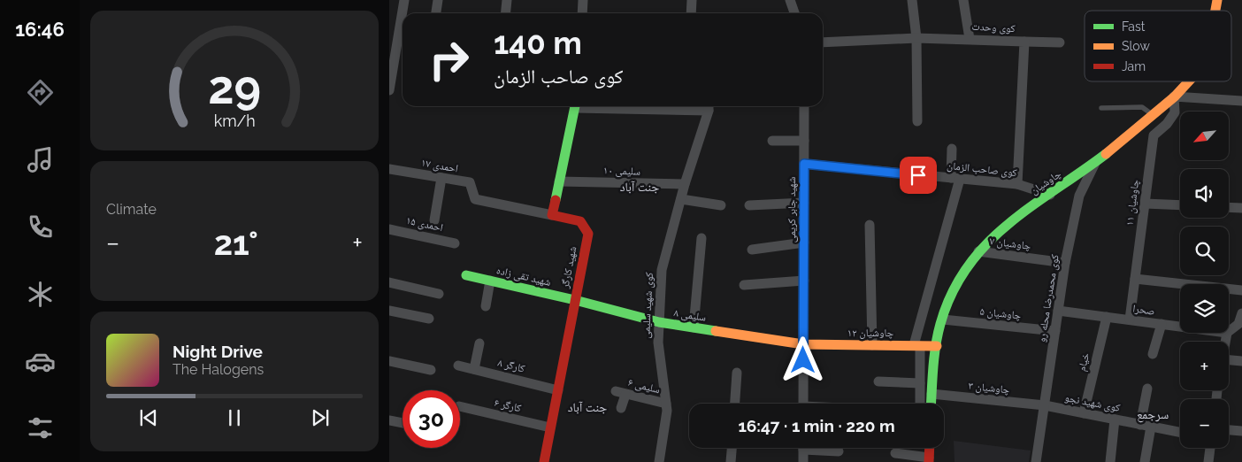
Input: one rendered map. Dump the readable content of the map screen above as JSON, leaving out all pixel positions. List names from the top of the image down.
{
  "streets": {
    "street": [
      "کوی وحدت",
      "احمدی ۱۷",
      "کوی صاحب الزمان",
      "سلیمی ۱۰",
      "چاوشیان",
      "چاوشیان ۱۱",
      "شهید جابر کریمی",
      "احمدی ۱۵",
      "چاوشیان ۷",
      "شهید کارگر",
      "شهید تقی زاده",
      "کوی محمدرضا محله رو",
      "کوی شهید سلیمی",
      "صحرا",
      "چاوشیان ۵",
      "سلیمی ۸",
      "چاوشیان ۱۲",
      "خیام",
      "کارگر ۸",
      "سلیمی ۶",
      "چاوشیان ۳",
      "کوی شهید نجو",
      "کارگر ۶"
    ]
  },
  "crossings": [
    ["کوی وحدت", "کوی صاحب الزمان"],
    ["احمدی ۱۷", "شهید کارگر"],
    ["کوی صاحب الزمان", "چاوشیان"],
    ["کوی صاحب الزمان", "شهید جابر کریمی"],
    ["سلیمی ۱۰", "کوی شهید سلیمی"],
    ["چاوشیان", "چاوشیان ۱۱"],
    ["چاوشیان", "چاوشیان ۷"],
    ["چاوشیان", "کوی محمدرضا محله رو"],
    ["چاوشیان", "چاوشیان ۵"],
    ["چاوشیان", "چاوشیان ۱۲"],
    ["چاوشیان", "چاوشیان ۳"],
    ["چاوشیان ۱۱", "صحرا"],
    ["شهید جابر کریمی", "سلیمی ۸"],
    ["شهید جابر کریمی", "چاوشیان ۱۲"],
    ["چاوشیان ۷", "کوی محمدرضا محله رو"],
    ["شهید کارگر", "شهید تقی زاده"],
    ["شهید کارگر", "سلیمی ۸"],
    ["شهید کارگر", "کارگر ۸"],
    ["شهید کارگر", "کارگر ۶"],
    ["شهید تقی زاده", "سلیمی ۸"],
    ["کوی محمدرضا محله رو", "صحرا"],
    ["کوی محمدرضا محله رو", "چاوشیان ۵"],
    ["کوی محمدرضا محله رو", "چاوشیان ۳"],
    ["کوی محمدرضا محله رو", "کوی شهید نجو"],
    ["کوی شهید سلیمی", "سلیمی ۸"],
    ["کوی شهید سلیمی", "سلیمی ۶"],
    ["صحرا", "خیام"],
    ["سلیمی ۸", "چاوشیان ۱۲"],
    ["خیام", "کوی شهید نجو"],
    ["چاوشیان ۳", "کوی شهید نجو"]
  ],
  "districts": ["جنت آباد", "جنت آباد", "سرجمع"],
  "legend": ["Fast", "Slow", "Jam"],
  "north": "bottom left",
  "page": {
    "tabs": "16:46",
    "turn": ["140 m", "کوی صاحب الزمان"],
    "map_buttons": ["+", "−"],
    "tile": "Climate",
    "heat": ["−", "21°", "+"],
    "song": ["Night Drive", "The Halogens"],
    "limit": "30",
    "trip": "16:47 · 1 min · 220 m",
    "gauge": ["29", "km/h"]
  }
}
